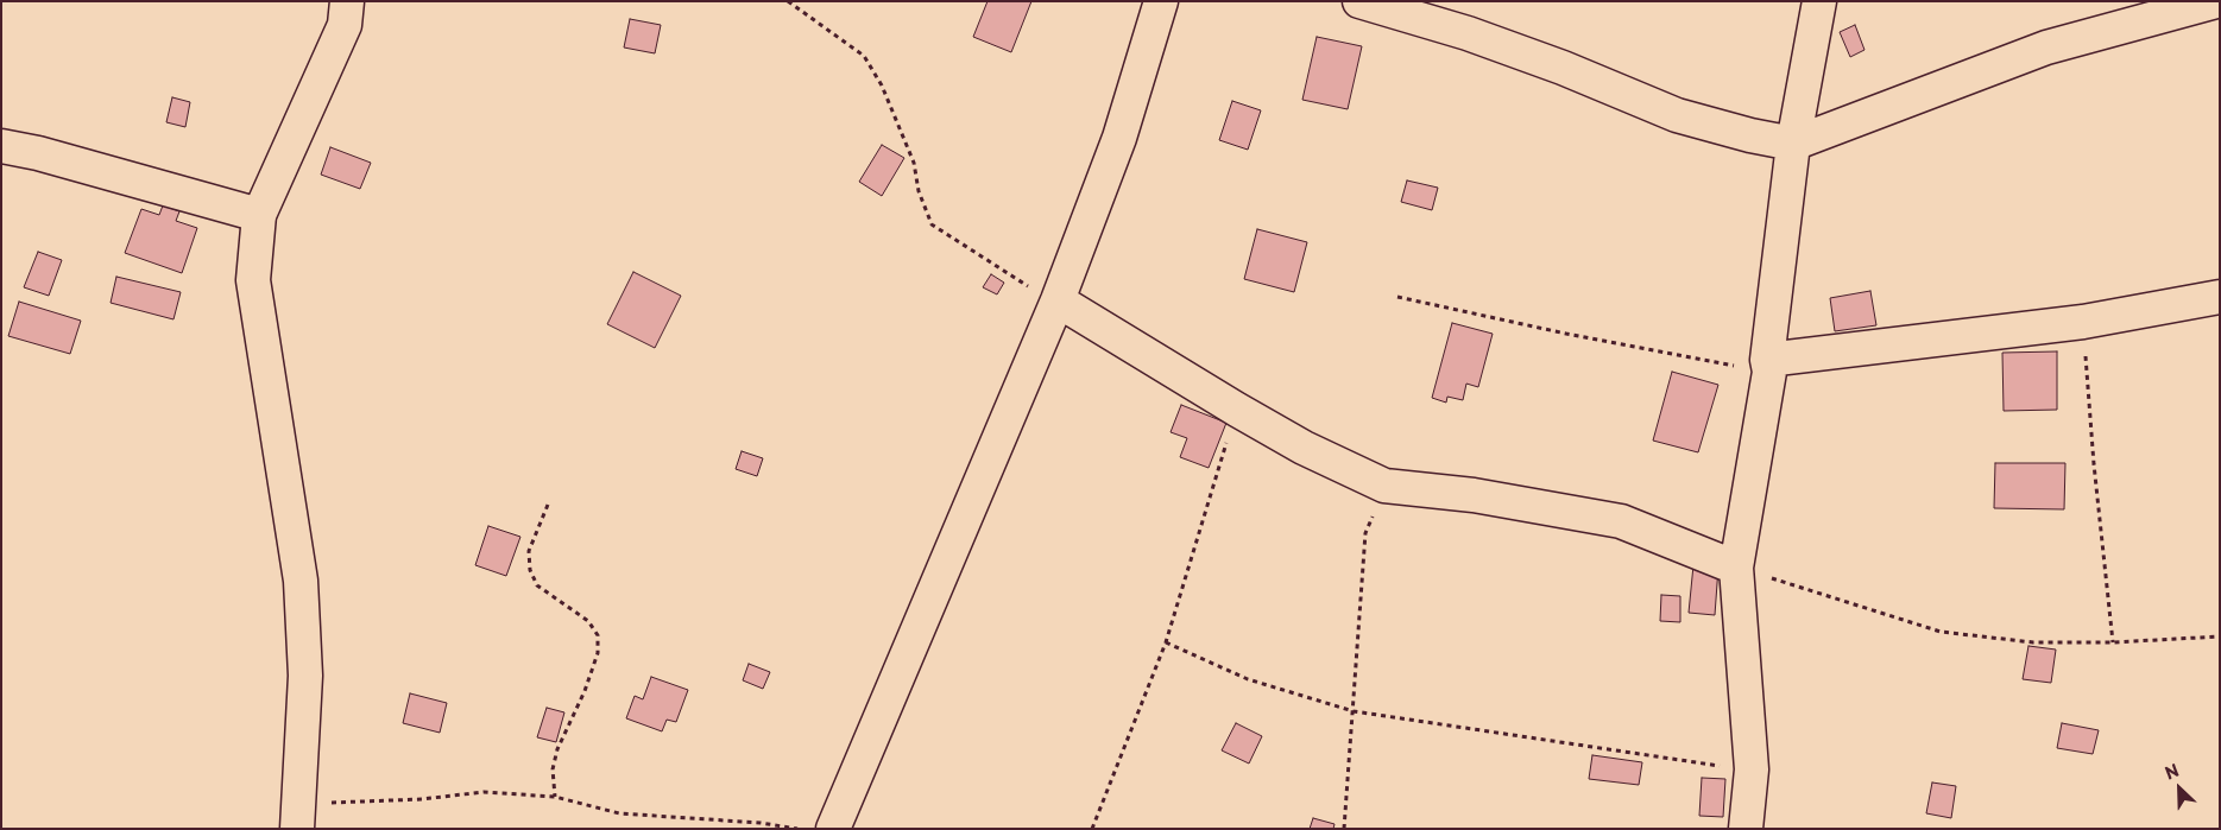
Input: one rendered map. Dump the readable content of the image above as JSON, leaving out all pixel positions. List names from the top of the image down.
{
  "north": "top left"
}
